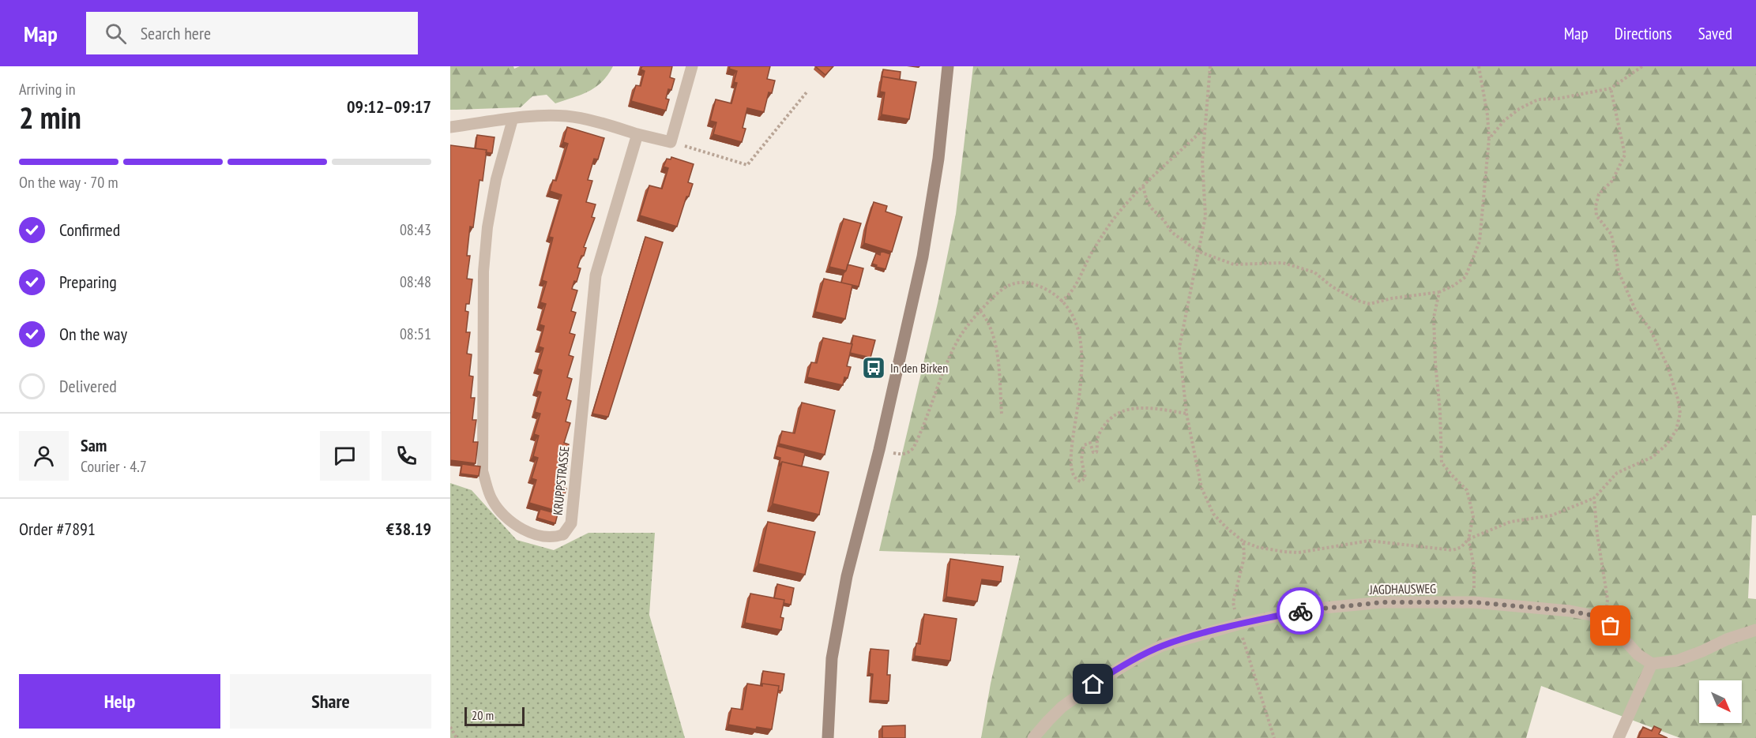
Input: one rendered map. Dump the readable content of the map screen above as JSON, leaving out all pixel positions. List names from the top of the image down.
{
  "streets": {
    "street": ["KRUPPSTRASSE", "JAGDHAUSWEG"]
  },
  "places": {
    "bus stop": ["In den Birken"]
  },
  "scale_bar": "20 m",
  "north": "bottom right",
  "page": {
    "header": "Map",
    "search": "Search here",
    "nav": ["Map", "Directions", "Saved"],
    "heading": ["2 min", "Arriving in", "09:12–09:17"],
    "panel": [
      "Sam",
      "Courier · 4.7",
      "Order #7891",
      "€38.19"
    ],
    "bar": "On the way · 70 m",
    "list": [
      ["Confirmed", "08:43"],
      ["Preparing", "08:48"],
      ["On the way", "08:51"],
      "Delivered"
    ],
    "buttons": ["Help", "Share"],
    "scale": "20 m"
  }
}
